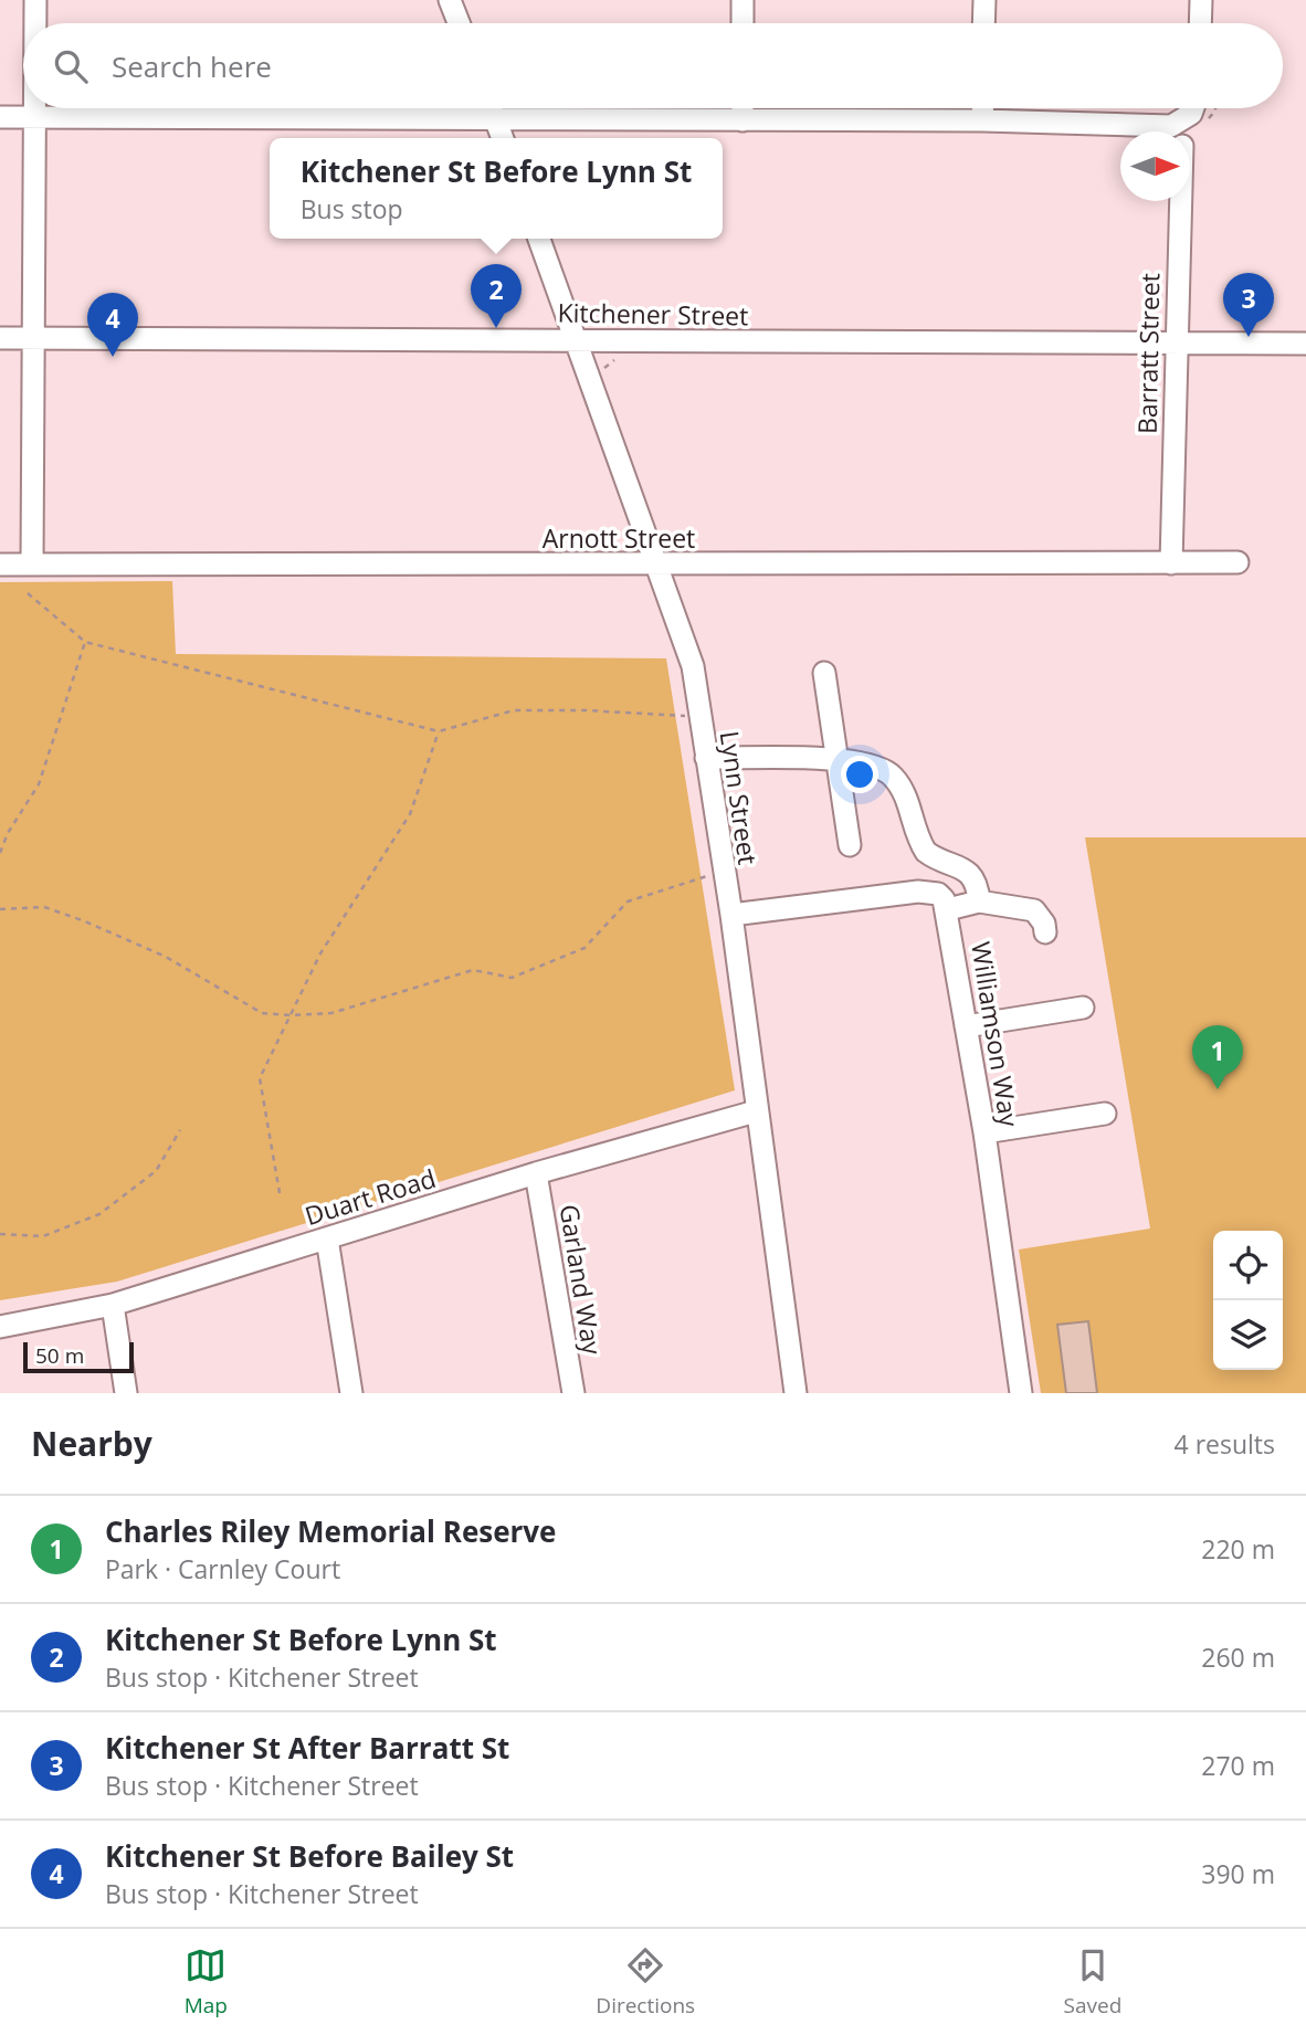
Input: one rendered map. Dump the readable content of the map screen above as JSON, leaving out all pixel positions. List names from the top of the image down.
{
  "streets": {
    "street": [
      "Kitchener Street",
      "Barratt Street",
      "Arnott Street",
      "Lynn Street",
      "Williamson Way",
      "Duart Road",
      "Garland Way"
    ]
  },
  "crossings": [
    ["Kitchener Street", "Barratt Street"],
    ["Kitchener Street", "Lynn Street"],
    ["Barratt Street", "Arnott Street"],
    ["Arnott Street", "Lynn Street"],
    ["Lynn Street", "Duart Road"],
    ["Duart Road", "Garland Way"]
  ],
  "scale_bar": "50 m",
  "north": "right",
  "page": {
    "search": "Search here",
    "popup": ["Kitchener St Before Lynn St", "Bus stop"],
    "pins": [
      "2",
      "3",
      "4",
      "1"
    ],
    "scale": "50 m",
    "heading": ["Nearby", "4 results"],
    "list": [
      {
        "mark": "1",
        "name": "Charles Riley Memorial Reserve",
        "note": "Park · Carnley Court",
        "value": "220 m"
      },
      {
        "mark": "2",
        "name": "Kitchener St Before Lynn St",
        "note": "Bus stop · Kitchener Street",
        "value": "260 m"
      },
      {
        "mark": "3",
        "name": "Kitchener St After Barratt St",
        "note": "Bus stop · Kitchener Street",
        "value": "270 m"
      },
      {
        "mark": "4",
        "name": "Kitchener St Before Bailey St",
        "note": "Bus stop · Kitchener Street",
        "value": "390 m"
      }
    ],
    "nav": ["Map", "Directions", "Saved"]
  }
}
